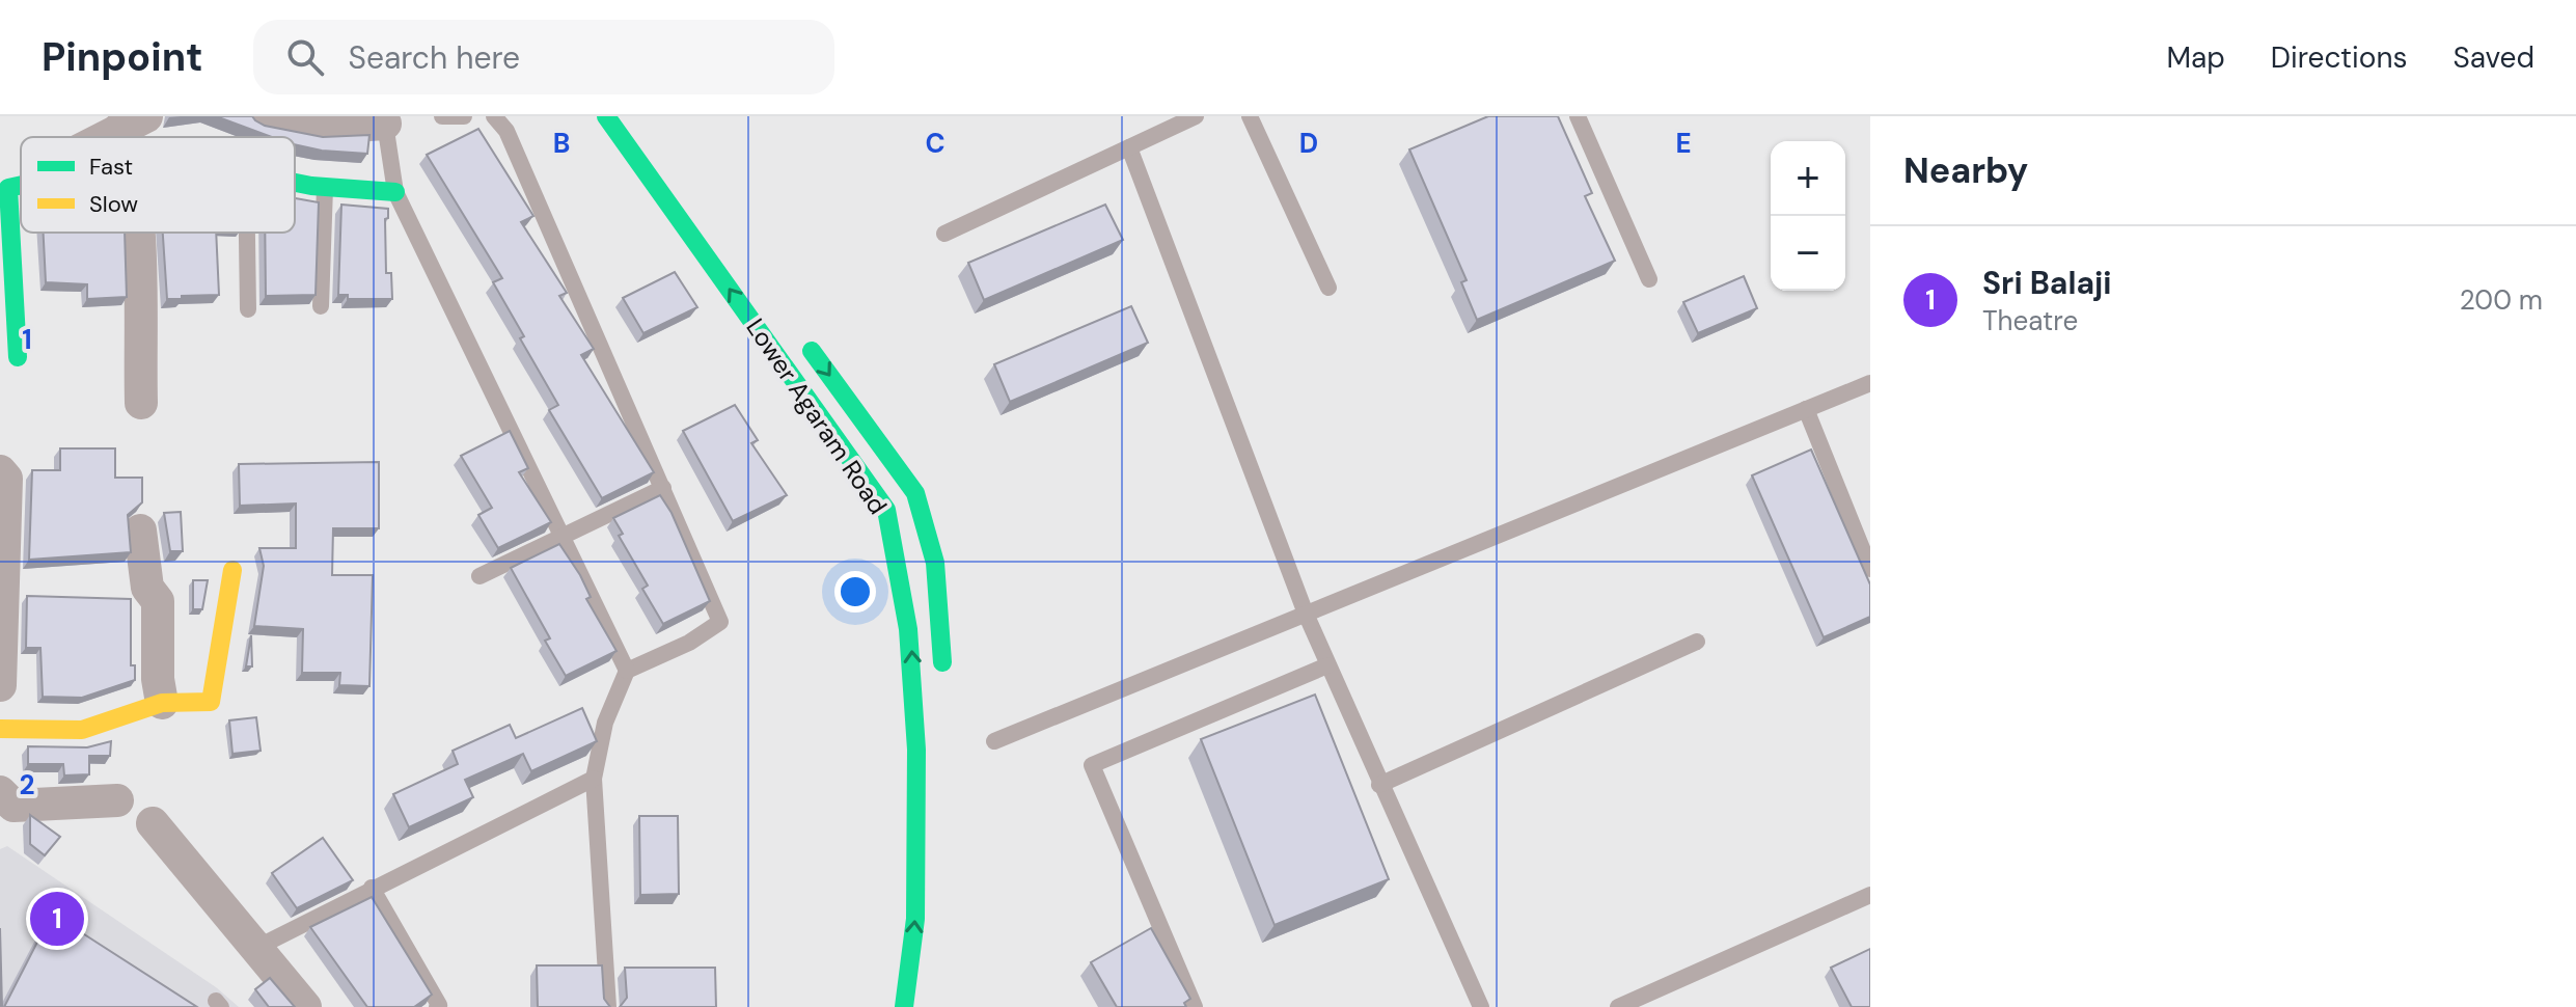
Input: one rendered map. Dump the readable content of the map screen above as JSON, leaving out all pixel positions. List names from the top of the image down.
{
  "streets": {
    "main road": ["Lower Agaram Road"]
  },
  "legend": ["Fast", "Slow"],
  "page": {
    "header": "Pinpoint",
    "search": "Search here",
    "nav": ["Map", "Directions", "Saved"],
    "heading": "Nearby",
    "map_buttons": ["+", "−"],
    "list": [
      {
        "mark": "1",
        "name": "Sri Balaji",
        "note": "Theatre",
        "value": "200 m"
      }
    ],
    "pins": "1"
  },
  "grid": {
    "columns": [
      "B",
      "C",
      "D",
      "E"
    ],
    "rows": ["1", "2"]
  }
}
